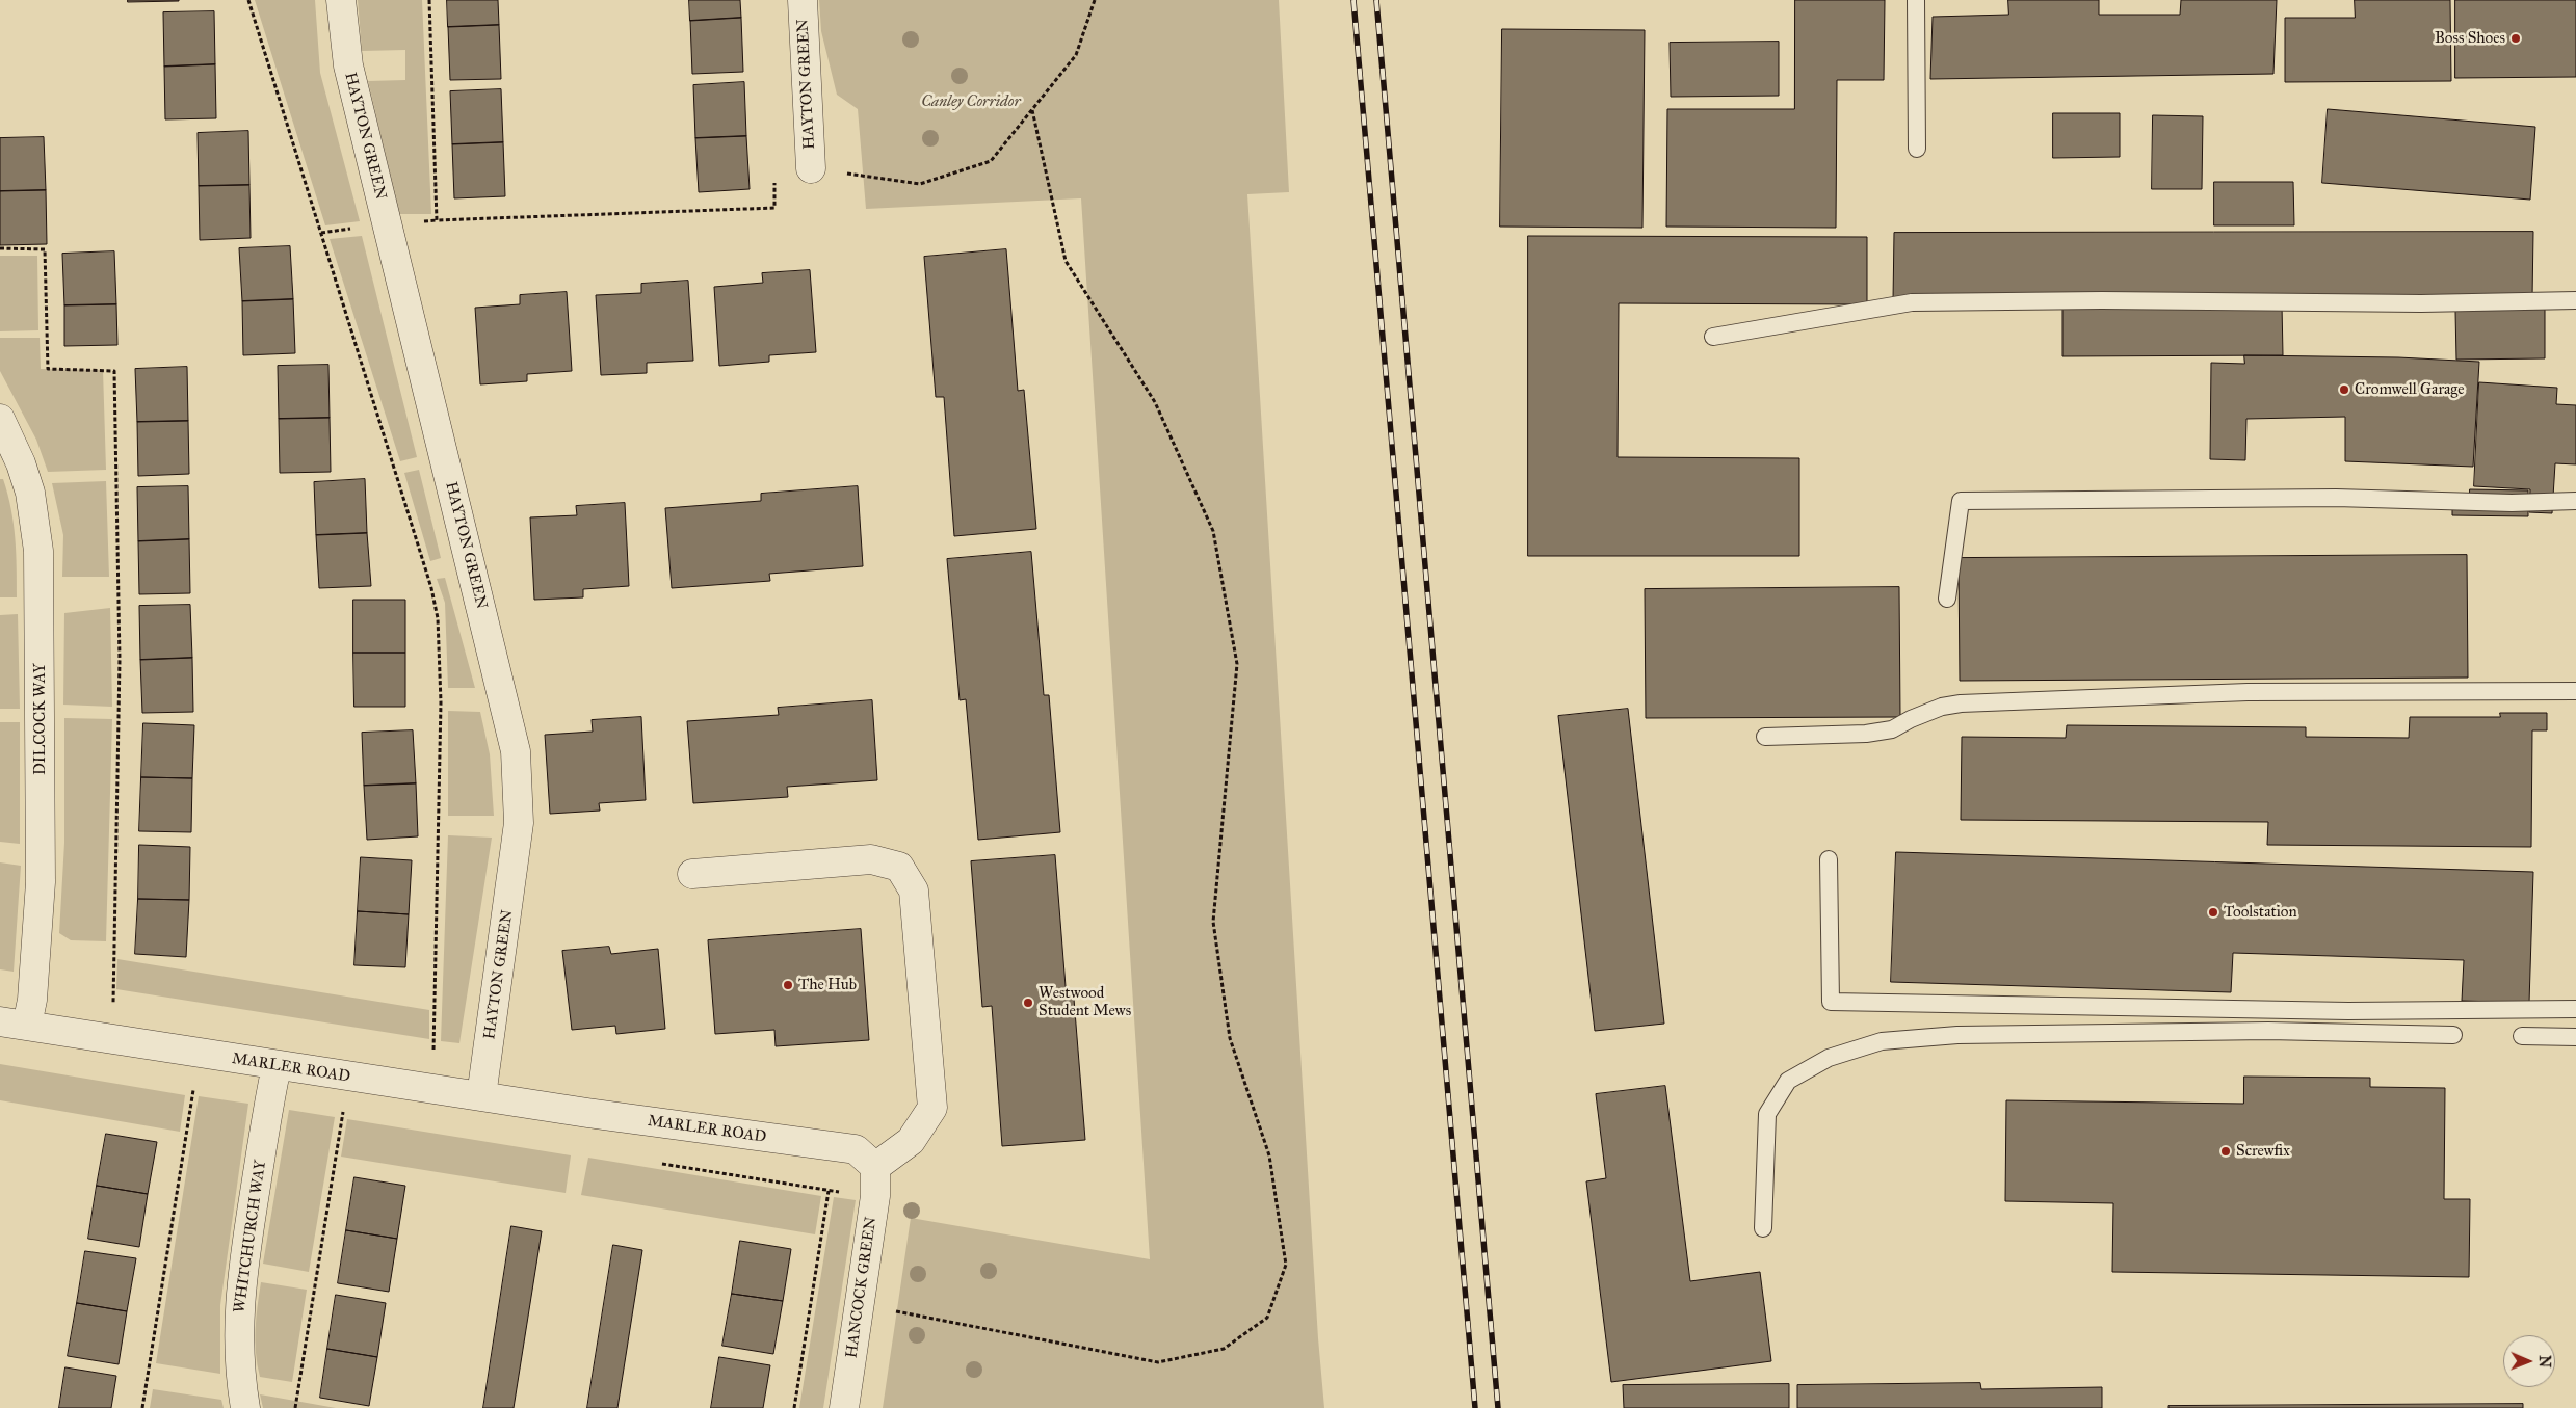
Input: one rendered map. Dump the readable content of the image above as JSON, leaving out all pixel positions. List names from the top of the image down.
{
  "streets": {
    "street": [
      "HAYTON GREEN",
      "DILCOCK WAY",
      "MARLER ROAD",
      "WHITCHURCH WAY",
      "HANCOCK GREEN"
    ]
  },
  "crossings": [
    ["HAYTON GREEN", "MARLER ROAD"],
    ["DILCOCK WAY", "MARLER ROAD"],
    ["MARLER ROAD", "WHITCHURCH WAY"],
    ["MARLER ROAD", "HANCOCK GREEN"]
  ],
  "parks": ["Canley Corridor"],
  "places": [
    "Boss Shoes",
    "Cromwell Garage",
    "Toolstation",
    "The Hub",
    "Westwood Student Mews",
    "Screwfix"
  ],
  "north": "right"
}
